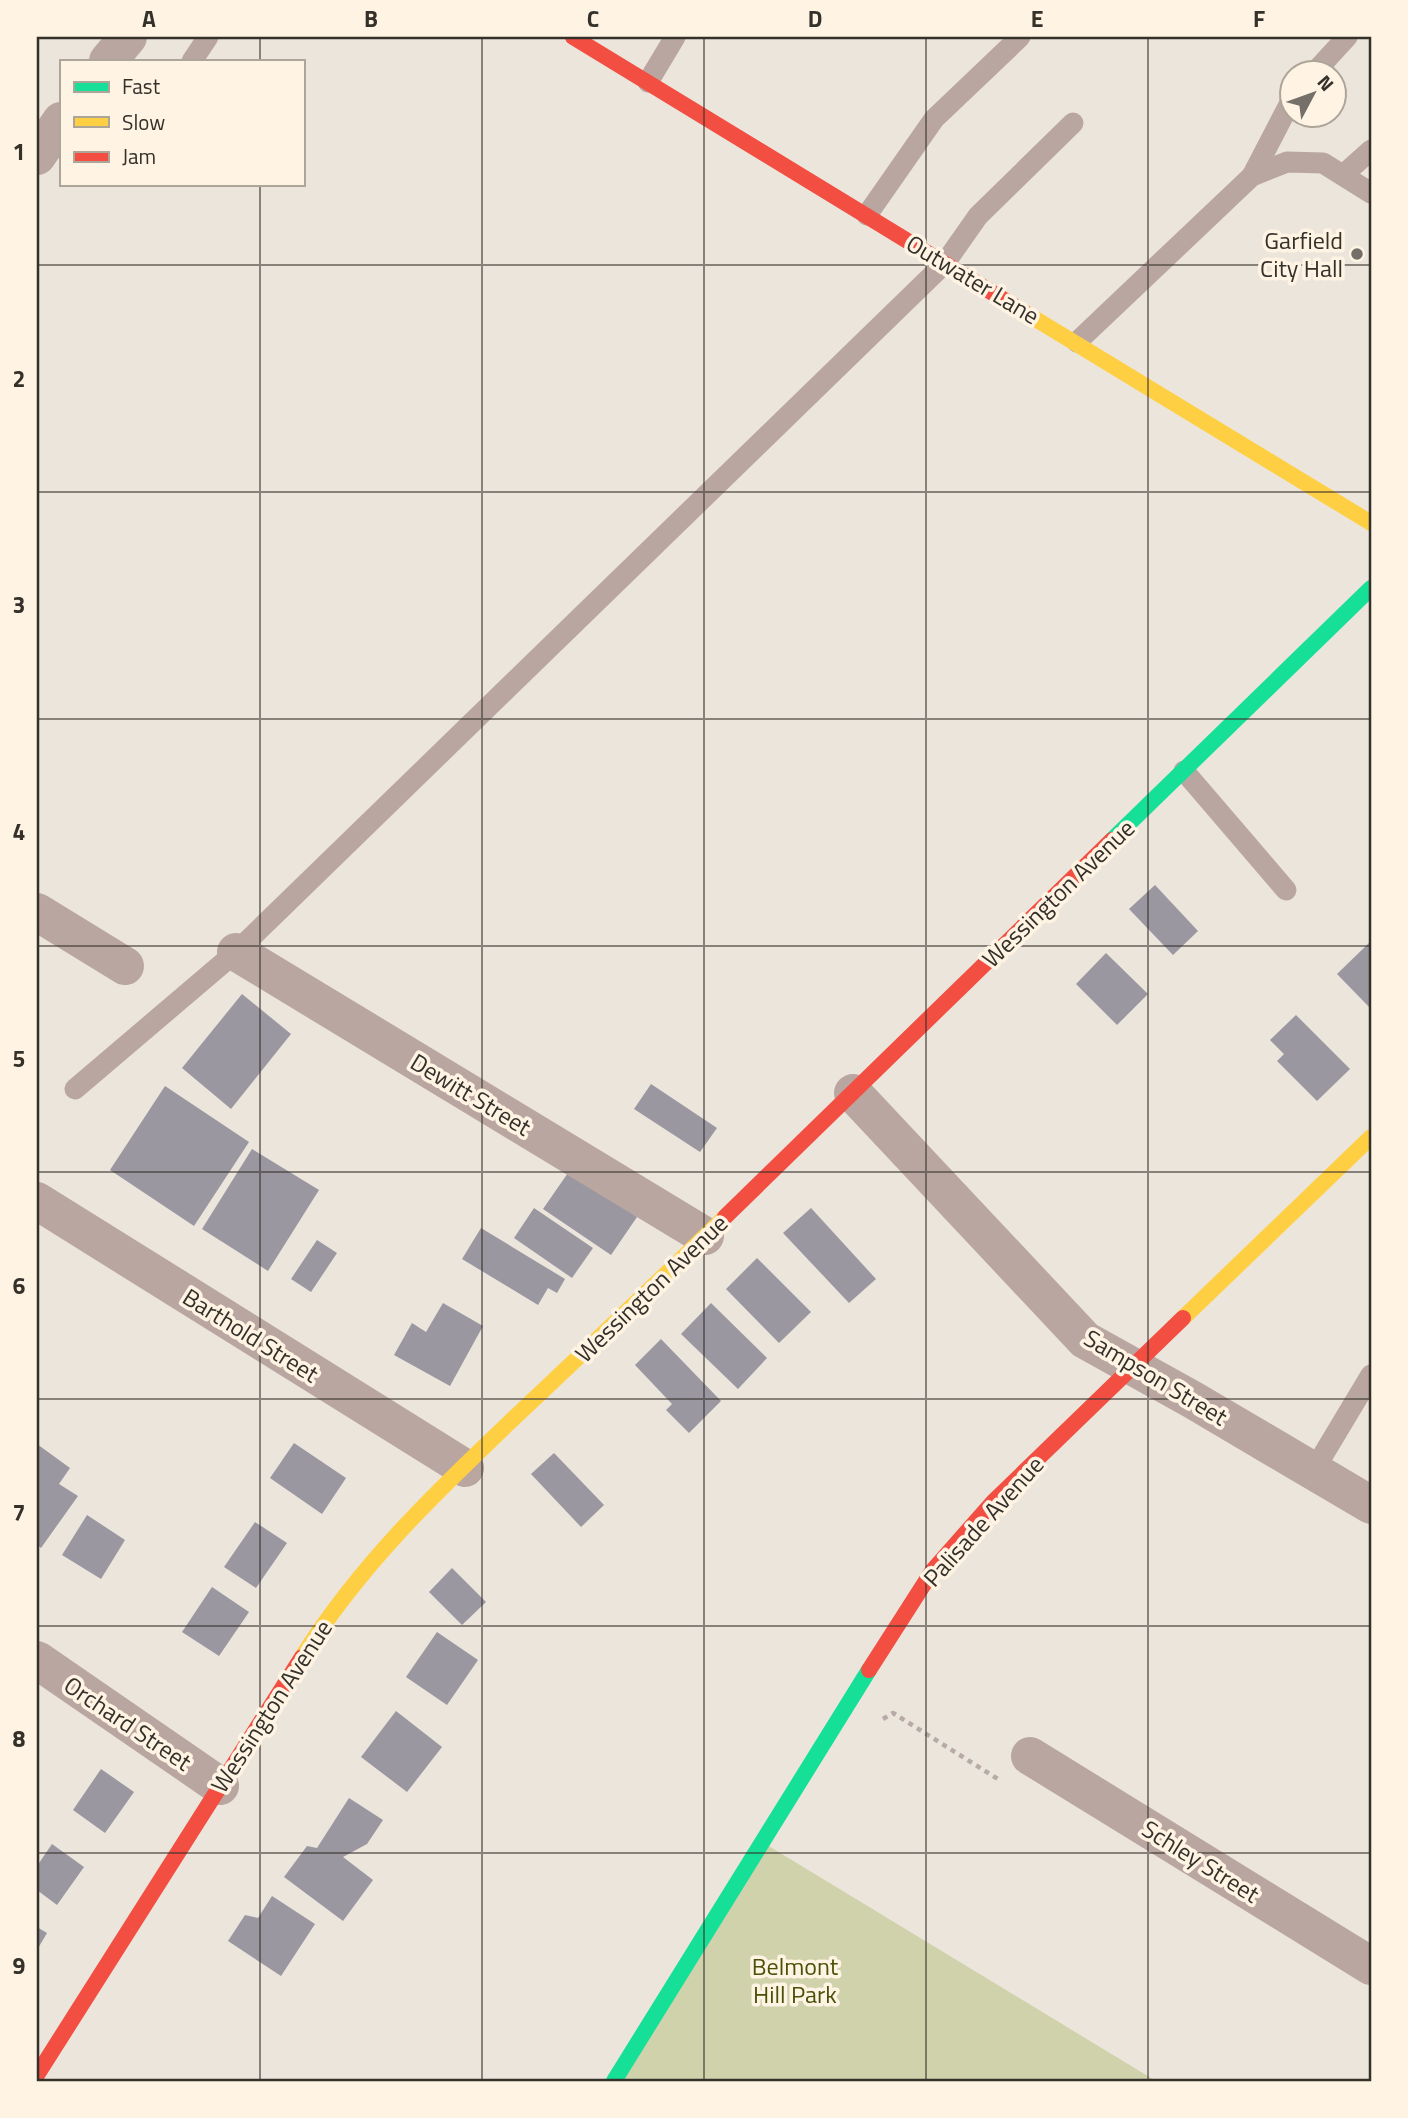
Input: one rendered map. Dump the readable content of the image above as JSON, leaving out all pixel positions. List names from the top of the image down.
{
  "streets": {
    "street": [
      "Outwater Lane",
      "Wessington Avenue",
      "Dewitt Street",
      "Barthold Street",
      "Sampson Street",
      "Palisade Avenue",
      "Orchard Street",
      "Schley Street"
    ]
  },
  "crossings": [
    ["Wessington Avenue", "Dewitt Street"],
    ["Wessington Avenue", "Barthold Street"],
    ["Wessington Avenue", "Sampson Street"],
    ["Wessington Avenue", "Orchard Street"],
    ["Sampson Street", "Palisade Avenue"]
  ],
  "parks": ["Belmont Hill Park"],
  "places": ["Garfield City Hall"],
  "legend": ["Fast", "Slow", "Jam"],
  "north": "top right",
  "grid": {
    "columns": [
      "A",
      "B",
      "C",
      "D",
      "E",
      "F"
    ],
    "rows": [
      "1",
      "2",
      "3",
      "4",
      "5",
      "6",
      "7",
      "8",
      "9"
    ]
  }
}
